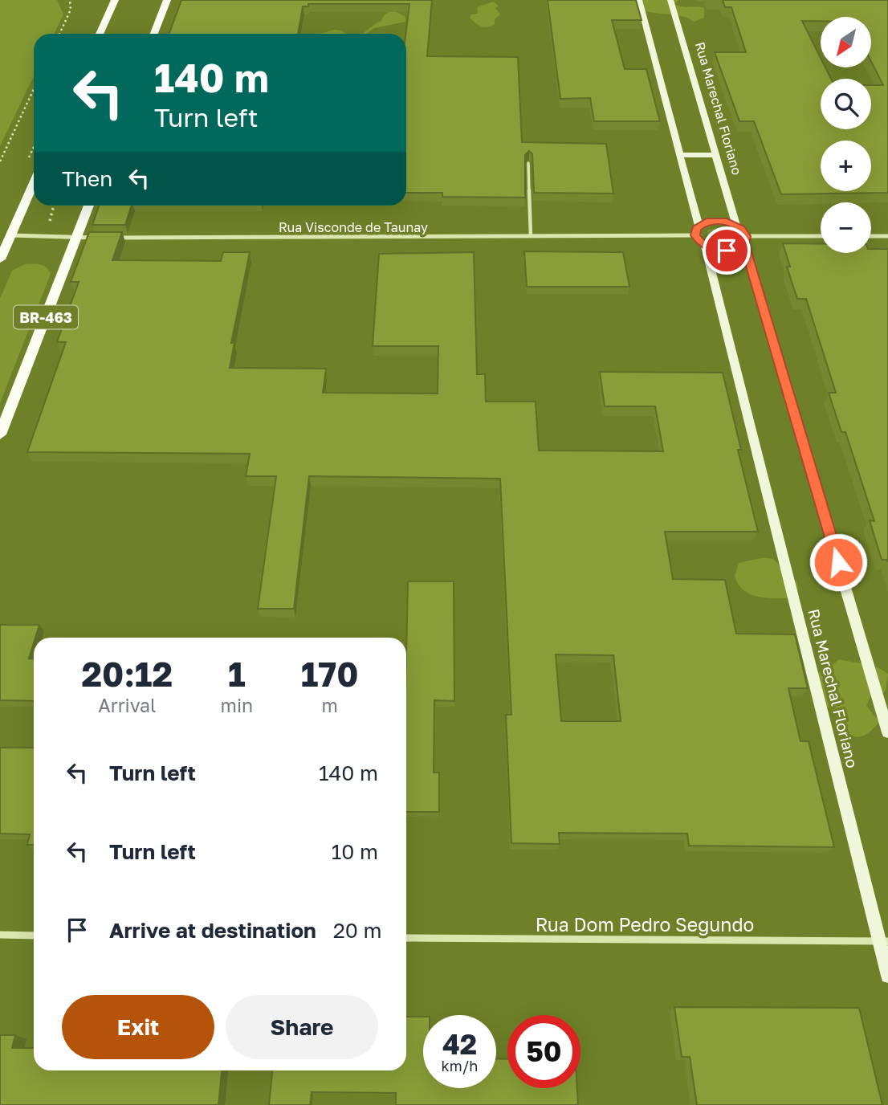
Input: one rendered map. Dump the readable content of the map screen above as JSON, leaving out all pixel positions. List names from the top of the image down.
{
  "streets": {
    "main road": ["Rua Marechal Floriano", "BR-463"],
    "street": ["Rua Visconde de Taunay", "Rua Dom Pedro Segundo"]
  },
  "crossings": [
    ["Rua Marechal Floriano", "Rua Visconde de Taunay"],
    ["Rua Marechal Floriano", "Rua Dom Pedro Segundo"]
  ],
  "north": "bottom left",
  "page": {
    "map_buttons": ["+", "−"],
    "turn": ["140 m", "Turn left"],
    "then": "Then",
    "eta": [
      "20:12",
      "Arrival",
      "1",
      "min",
      "170",
      "m"
    ],
    "list": [
      {
        "name": "Turn left",
        "value": "140 m"
      },
      {
        "name": "Turn left",
        "value": "10 m"
      },
      {
        "name": "Arrive at destination",
        "value": "20 m"
      }
    ],
    "buttons": ["Exit", "Share"],
    "speed": "42 km/h",
    "limit": "50"
  }
}
